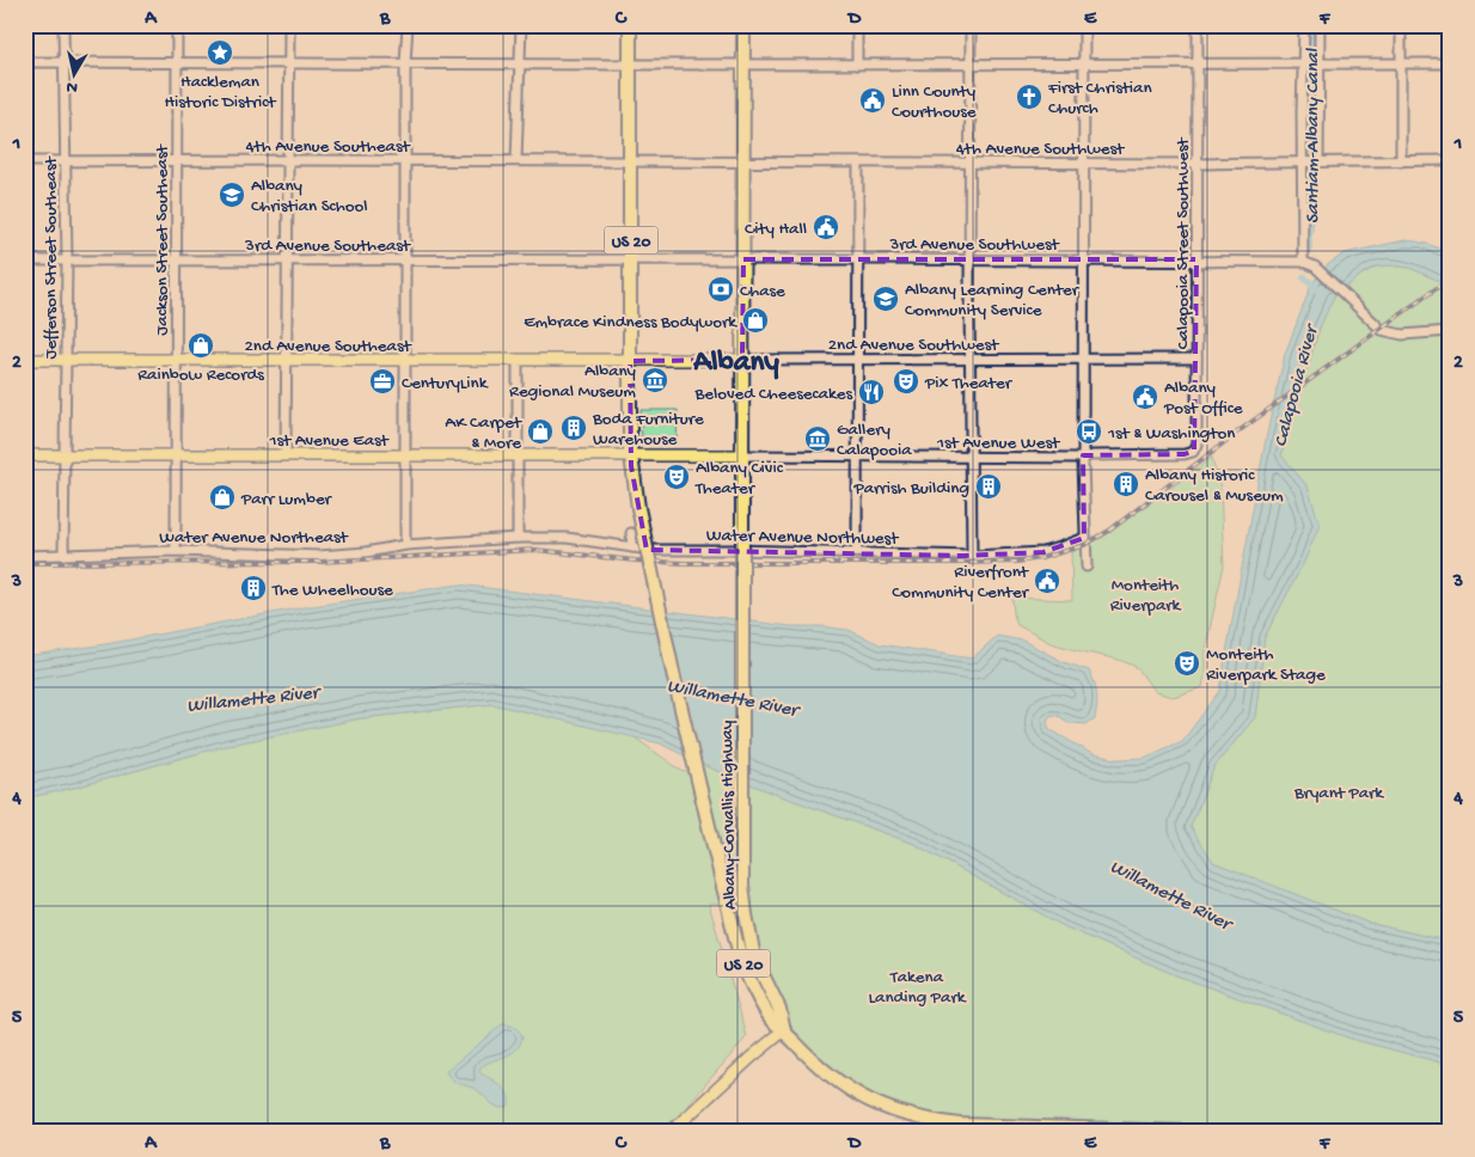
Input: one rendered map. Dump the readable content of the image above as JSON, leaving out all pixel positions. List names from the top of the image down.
{
  "streets": {
    "highway": ["US 20", "Albany-Corvallis Highway"],
    "main road": [
      "2nd Avenue Southwest",
      "2nd Avenue Southeast",
      "1st Avenue East",
      "1st Avenue West"
    ],
    "street": [
      "4th Avenue Southeast",
      "4th Avenue Southwest",
      "Jackson Street Southeast",
      "3rd Avenue Southwest",
      "3rd Avenue Southeast",
      "Calapooia Street Southwest",
      "Jefferson Street Southeast",
      "Water Avenue Northeast",
      "Water Avenue Northwest"
    ]
  },
  "crossings": [
    ["4th Avenue Southeast", "4th Avenue Southwest"],
    ["4th Avenue Southeast", "Jackson Street Southeast"],
    ["4th Avenue Southeast", "US 20"],
    ["4th Avenue Southeast", "Jefferson Street Southeast"],
    ["4th Avenue Southwest", "US 20"],
    ["4th Avenue Southwest", "Calapooia Street Southwest"],
    ["Jackson Street Southeast", "3rd Avenue Southeast"],
    ["Jackson Street Southeast", "2nd Avenue Southeast"],
    ["Jackson Street Southeast", "1st Avenue East"],
    ["Jackson Street Southeast", "Water Avenue Northeast"],
    ["US 20", "3rd Avenue Southwest"],
    ["US 20", "3rd Avenue Southeast"],
    ["US 20", "2nd Avenue Southwest"],
    ["US 20", "2nd Avenue Southeast"],
    ["US 20", "1st Avenue East"],
    ["US 20", "1st Avenue West"],
    ["US 20", "Albany-Corvallis Highway"],
    ["3rd Avenue Southwest", "3rd Avenue Southeast"],
    ["3rd Avenue Southwest", "Calapooia Street Southwest"],
    ["3rd Avenue Southeast", "Jefferson Street Southeast"],
    ["Calapooia Street Southwest", "2nd Avenue Southwest"],
    ["Calapooia Street Southwest", "1st Avenue West"],
    ["Jefferson Street Southeast", "2nd Avenue Southeast"],
    ["Jefferson Street Southeast", "1st Avenue East"],
    ["Jefferson Street Southeast", "Water Avenue Northeast"],
    ["2nd Avenue Southwest", "2nd Avenue Southeast"],
    ["1st Avenue East", "1st Avenue West"],
    ["1st Avenue East", "Albany-Corvallis Highway"],
    ["1st Avenue West", "Albany-Corvallis Highway"],
    ["Water Avenue Northeast", "Water Avenue Northwest"]
  ],
  "districts": ["Albany"],
  "water": ["Santiam-Albany Canal", "Calapooia River", "Willamette River"],
  "parks": ["Monteith Riverpark", "Bryant Park", "Takena Landing Park"],
  "places": {
    "place": ["Hackleman Historic District"],
    "church": ["First Christian Church"],
    "public building": [
      "Linn County Courthouse",
      "City Hall",
      "Albany Post Office",
      "Riverfront Community Center"
    ],
    "school or university": ["Albany Christian School", "Albany Learning Center Community Service"],
    "bank": ["Chase"],
    "shop": [
      "Embrace Kindness Bodywork",
      "Rainbow Records",
      "AK Carpet & More",
      "Parr Lumber"
    ],
    "museum": ["Albany Regional Museum", "Gallery Calapooia"],
    "office": ["CenturyLink"],
    "theatre": ["Pix Theater", "Albany Civic Theater", "Monteith Riverpark Stage"],
    "restaurant": ["Beloved Cheesecakes"],
    "building": [
      "Boda Furniture Warehouse",
      "Albany Historic Carousel & Museum",
      "Parrish Building",
      "The Wheelhouse"
    ],
    "bus stop": ["1st & Washington"]
  },
  "north": "bottom",
  "grid": {
    "columns": [
      "A",
      "B",
      "C",
      "D",
      "E",
      "F"
    ],
    "rows": [
      "1",
      "2",
      "3",
      "4",
      "5"
    ]
  }
}
